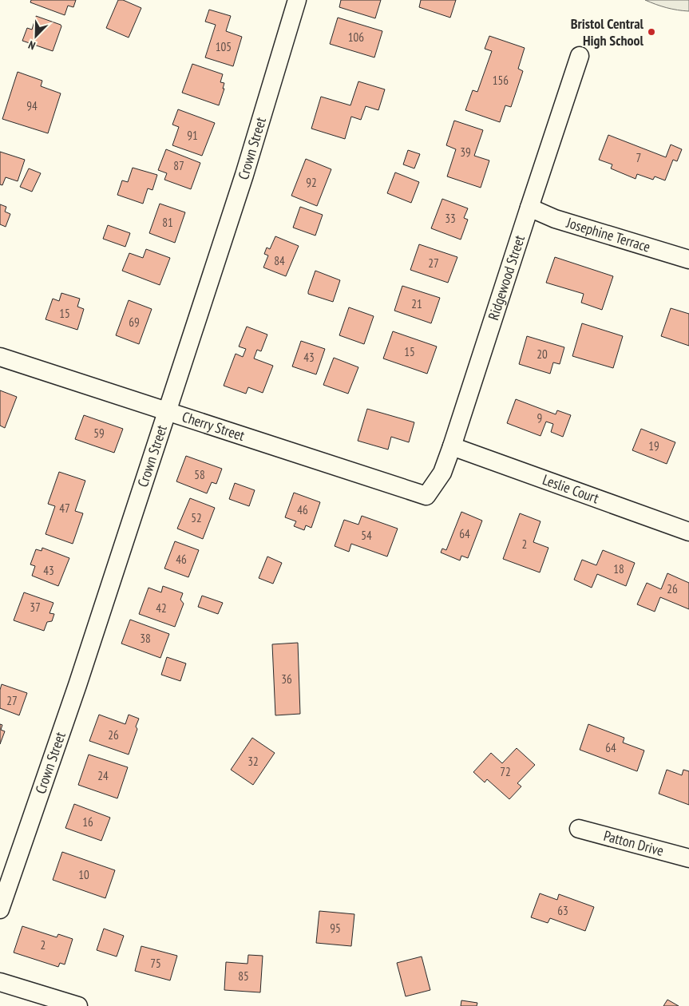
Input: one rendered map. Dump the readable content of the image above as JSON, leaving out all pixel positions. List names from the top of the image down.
{
  "streets": {
    "street": [
      "Crown Street",
      "Josephine Terrace",
      "Ridgewood Street",
      "Cherry Street",
      "Leslie Court",
      "Patton Drive"
    ]
  },
  "crossings": [
    ["Crown Street", "Cherry Street"],
    ["Josephine Terrace", "Ridgewood Street"],
    ["Ridgewood Street", "Cherry Street"],
    ["Ridgewood Street", "Leslie Court"]
  ],
  "places": ["Bristol Central High School"],
  "house_numbers": [
    "106",
    "105",
    "156",
    "94",
    "91",
    "39",
    "7",
    "87",
    "92",
    "33",
    "81",
    "84",
    "27",
    "21",
    "15",
    "69",
    "15",
    "20",
    "43",
    "9",
    "59",
    "19",
    "58",
    "47",
    "46",
    "52",
    "64",
    "54",
    "2",
    "46",
    "18",
    "43",
    "26",
    "37",
    "42",
    "38",
    "36",
    "27",
    "26",
    "64",
    "32",
    "72",
    "24",
    "16",
    "10",
    "63",
    "95",
    "2",
    "75",
    "85"
  ],
  "north": "bottom left"
}
